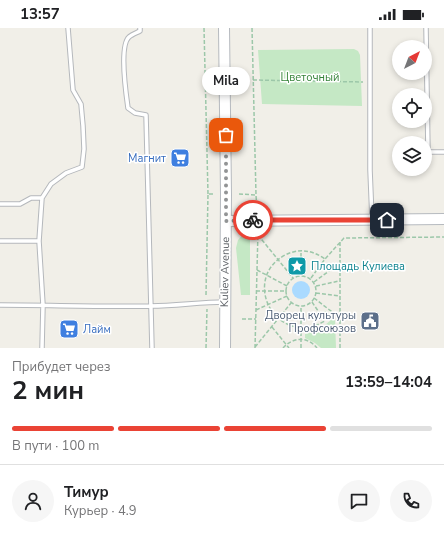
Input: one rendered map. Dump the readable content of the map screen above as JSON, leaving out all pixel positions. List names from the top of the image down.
{
  "streets": {
    "main road": ["Kuliev Avenue"]
  },
  "parks": ["Цветочный"],
  "places": {
    "other": ["Mila"],
    "supermarket": ["Магнит", "Лайм"],
    "place": ["Площадь Кулиева"],
    "public building": ["Дворец культуры Профсоюзов"]
  },
  "north": "top right",
  "page": {
    "status": "13:57",
    "bubble": "Mila",
    "heading": ["2 мин", "Прибудет через", "13:59–14:04"],
    "panel": ["Тимур", "Курьер · 4.9"],
    "bar": "В пути · 100 m"
  }
}
